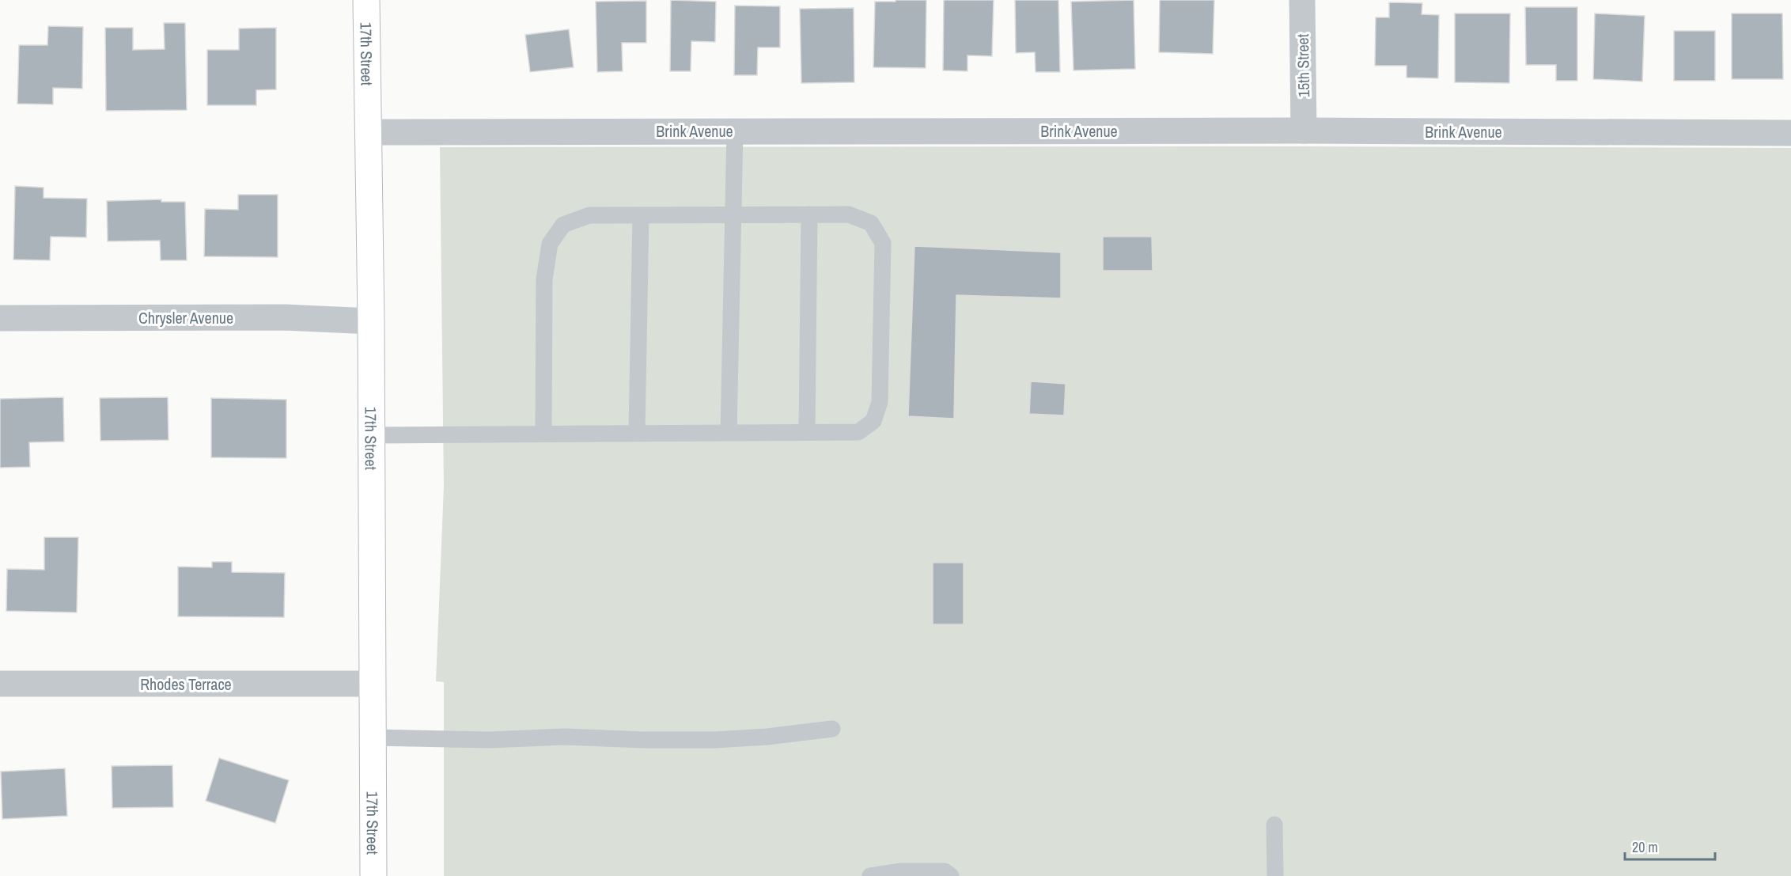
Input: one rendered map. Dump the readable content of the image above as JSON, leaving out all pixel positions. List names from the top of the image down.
{
  "streets": {
    "main road": ["17th Street"],
    "street": [
      "15th Street",
      "Brink Avenue",
      "Chrysler Avenue",
      "Rhodes Terrace"
    ]
  },
  "crossings": [
    ["17th Street", "Brink Avenue"],
    ["17th Street", "Chrysler Avenue"],
    ["17th Street", "Rhodes Terrace"],
    ["15th Street", "Brink Avenue"]
  ],
  "scale_bar": "20 m"
}
